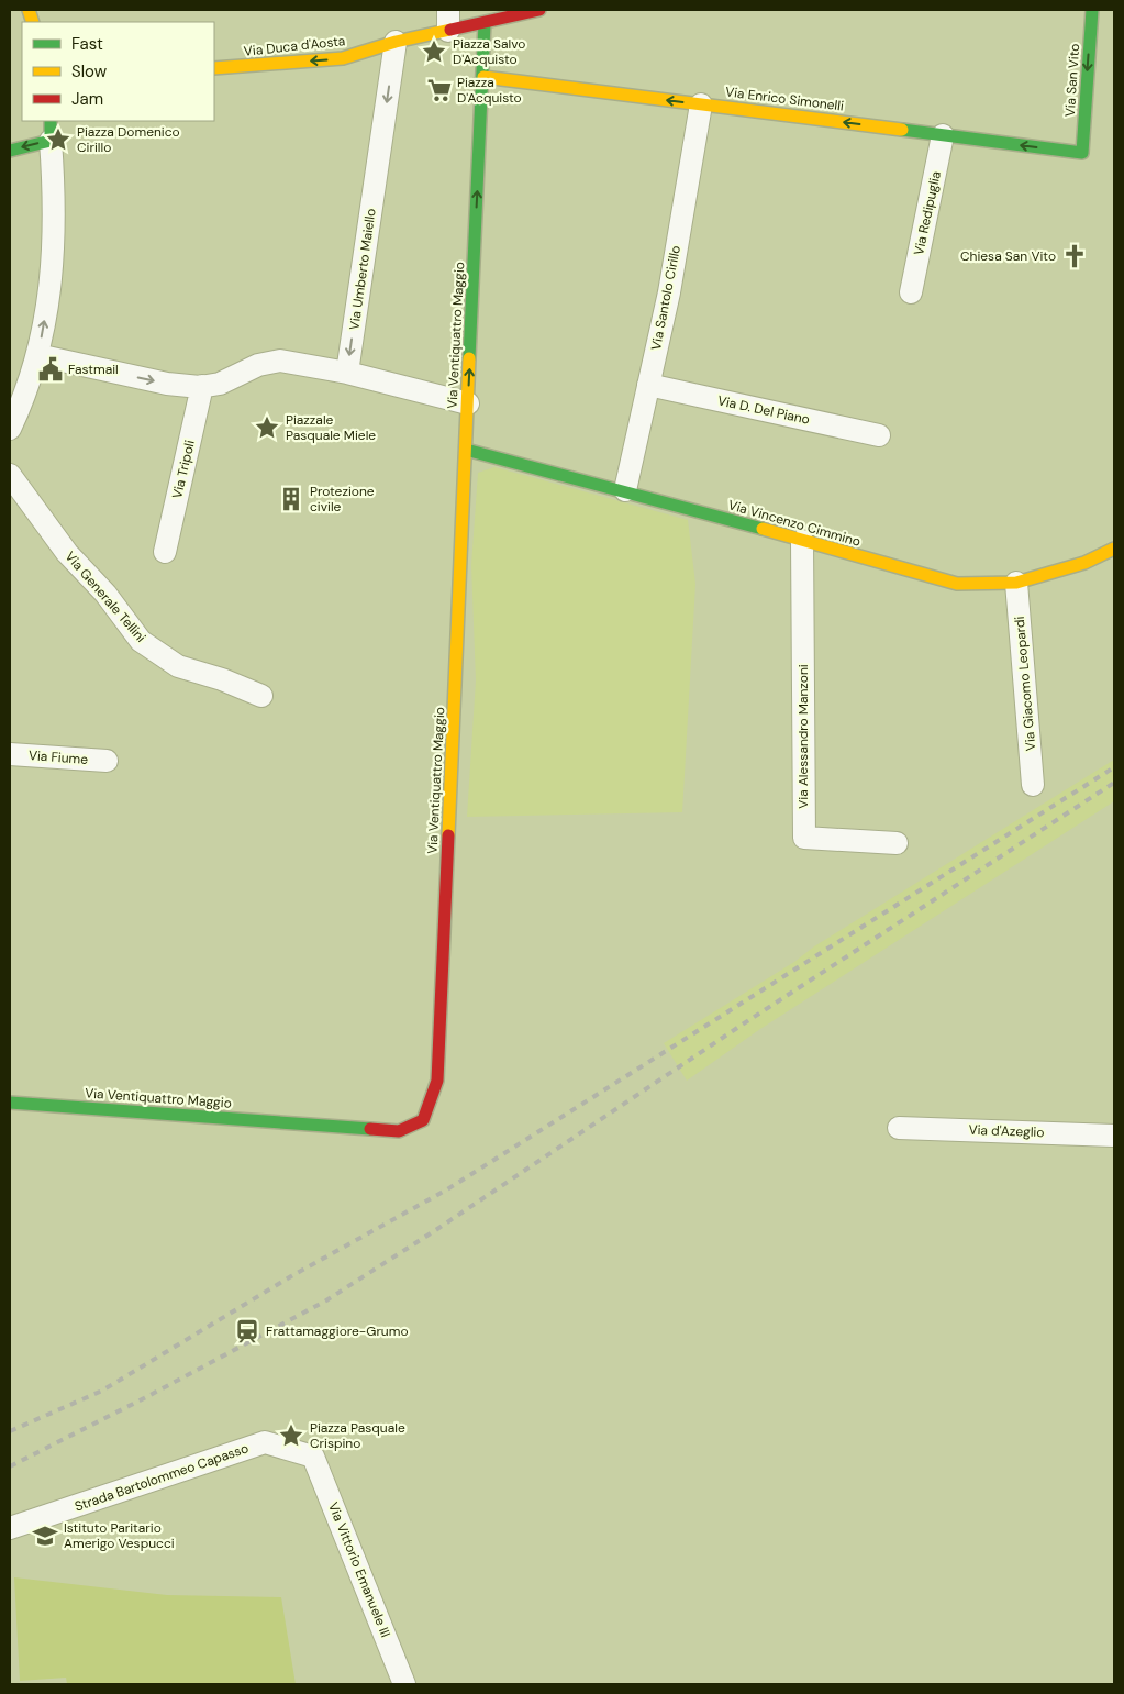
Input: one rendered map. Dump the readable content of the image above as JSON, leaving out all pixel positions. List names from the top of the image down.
{
  "streets": {
    "street": [
      "Via Duca d'Aosta",
      "Via San Vito",
      "Via Enrico Simonelli",
      "Via Redipuglia",
      "Via Umberto Maiello",
      "Via Santolo Cirillo",
      "Via Ventiquattro Maggio",
      "Via D. Del Piano",
      "Via Tripoli",
      "Via Vincenzo Cimmino",
      "Via Generale Tellini",
      "Via Giacomo Leopardi",
      "Via Alessandro Manzoni",
      "Via Fiume",
      "Via d'Azeglio",
      "Strada Bartolommeo Capasso",
      "Via Vittorio Emanuele III"
    ]
  },
  "crossings": [
    ["Via Duca d'Aosta", "Via Umberto Maiello"],
    ["Via Duca d'Aosta", "Via Ventiquattro Maggio"],
    ["Via San Vito", "Via Enrico Simonelli"],
    ["Via Enrico Simonelli", "Via Redipuglia"],
    ["Via Enrico Simonelli", "Via Santolo Cirillo"],
    ["Via Enrico Simonelli", "Via Ventiquattro Maggio"],
    ["Via Santolo Cirillo", "Via D. Del Piano"],
    ["Via Santolo Cirillo", "Via Vincenzo Cimmino"],
    ["Via Ventiquattro Maggio", "Via Vincenzo Cimmino"],
    ["Via Vincenzo Cimmino", "Via Giacomo Leopardi"],
    ["Via Vincenzo Cimmino", "Via Alessandro Manzoni"],
    ["Strada Bartolommeo Capasso", "Via Vittorio Emanuele III"]
  ],
  "one_way": [
    "Via Duca d'Aosta",
    "Via San Vito",
    "Via Enrico Simonelli",
    "Via Umberto Maiello"
  ],
  "places": {
    "place": [
      "Piazza Salvo D'Acquisto",
      "Piazza Domenico Cirillo",
      "Piazzale Pasquale Miele",
      "Piazza Pasquale Crispino"
    ],
    "supermarket": ["Piazza D'Acquisto"],
    "church": ["Chiesa San Vito"],
    "public building": ["Fastmail"],
    "building": ["Protezione civile"],
    "station": ["Frattamaggiore-Grumo"],
    "school or university": ["Istituto Paritario Amerigo Vespucci"]
  },
  "legend": ["Fast", "Slow", "Jam"]
}
